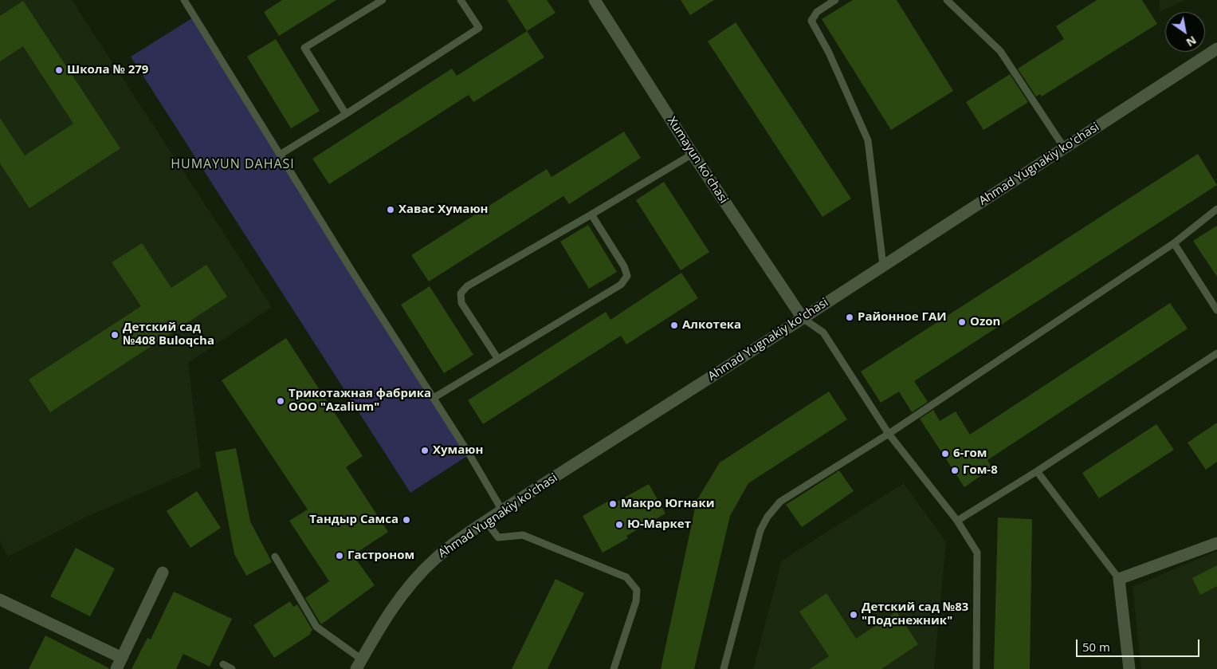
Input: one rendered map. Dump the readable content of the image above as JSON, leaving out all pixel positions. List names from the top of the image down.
{
  "streets": {
    "street": ["Xumayun ko'chasi", "Ahmad Yugnakiy ko'chasi"]
  },
  "crossings": [
    ["Xumayun ko'chasi", "Ahmad Yugnakiy ko'chasi"]
  ],
  "districts": ["HUMAYUN DAHASI"],
  "places": [
    "Школа № 279",
    "Хавас Хумаюн",
    "Районное ГАИ",
    "Ozon",
    "Алкотека",
    "Детский сад №408 Buloqcha",
    "Трикотажная фабрика ООО \"Azalium\"",
    "Хумаюн",
    "6-гом",
    "Гом-8",
    "Макро Югнаки",
    "Тандыр Самса",
    "Ю-Маркет",
    "Гастроном",
    "Детский сад №83 \"Подснежник\""
  ],
  "scale_bar": "50 m",
  "north": "bottom right"
}
